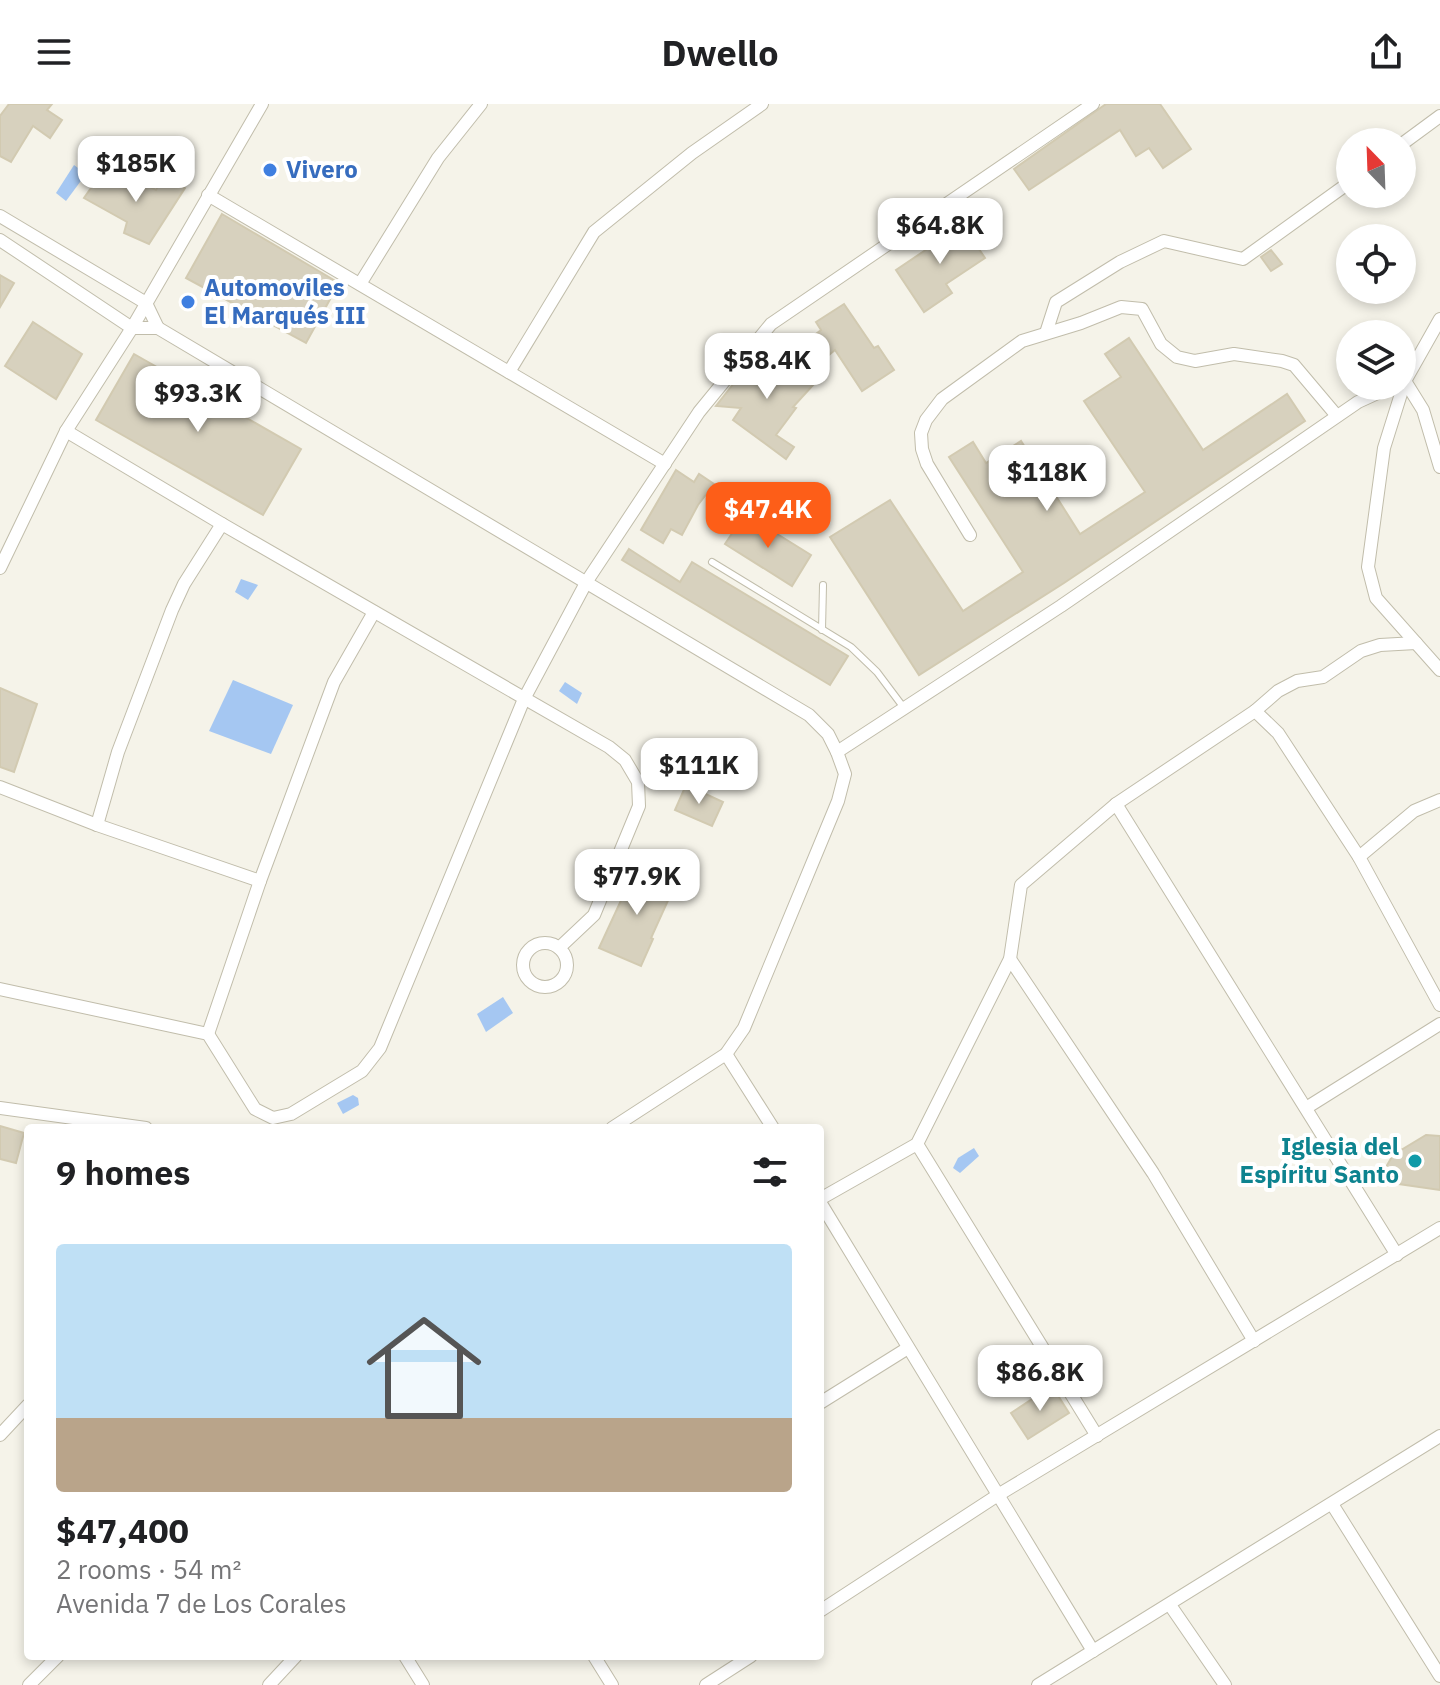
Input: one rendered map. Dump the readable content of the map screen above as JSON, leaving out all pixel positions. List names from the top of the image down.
{
  "places": ["Vivero", "Automoviles El Marqués III", "Iglesia del Espíritu Santo"],
  "north": "top left",
  "page": {
    "header": "Dwello",
    "price": [
      "$185K",
      "$64.8K",
      "$58.4K",
      "$93.3K",
      "$118K",
      "$47.4K",
      "$111K",
      "$77.9K",
      "$86.8K"
    ],
    "heading": "9 homes",
    "list": [
      {
        "name": "$47,400",
        "note": "2 rooms · 54 m² · Avenida 7 de Los Corales"
      }
    ]
  }
}
